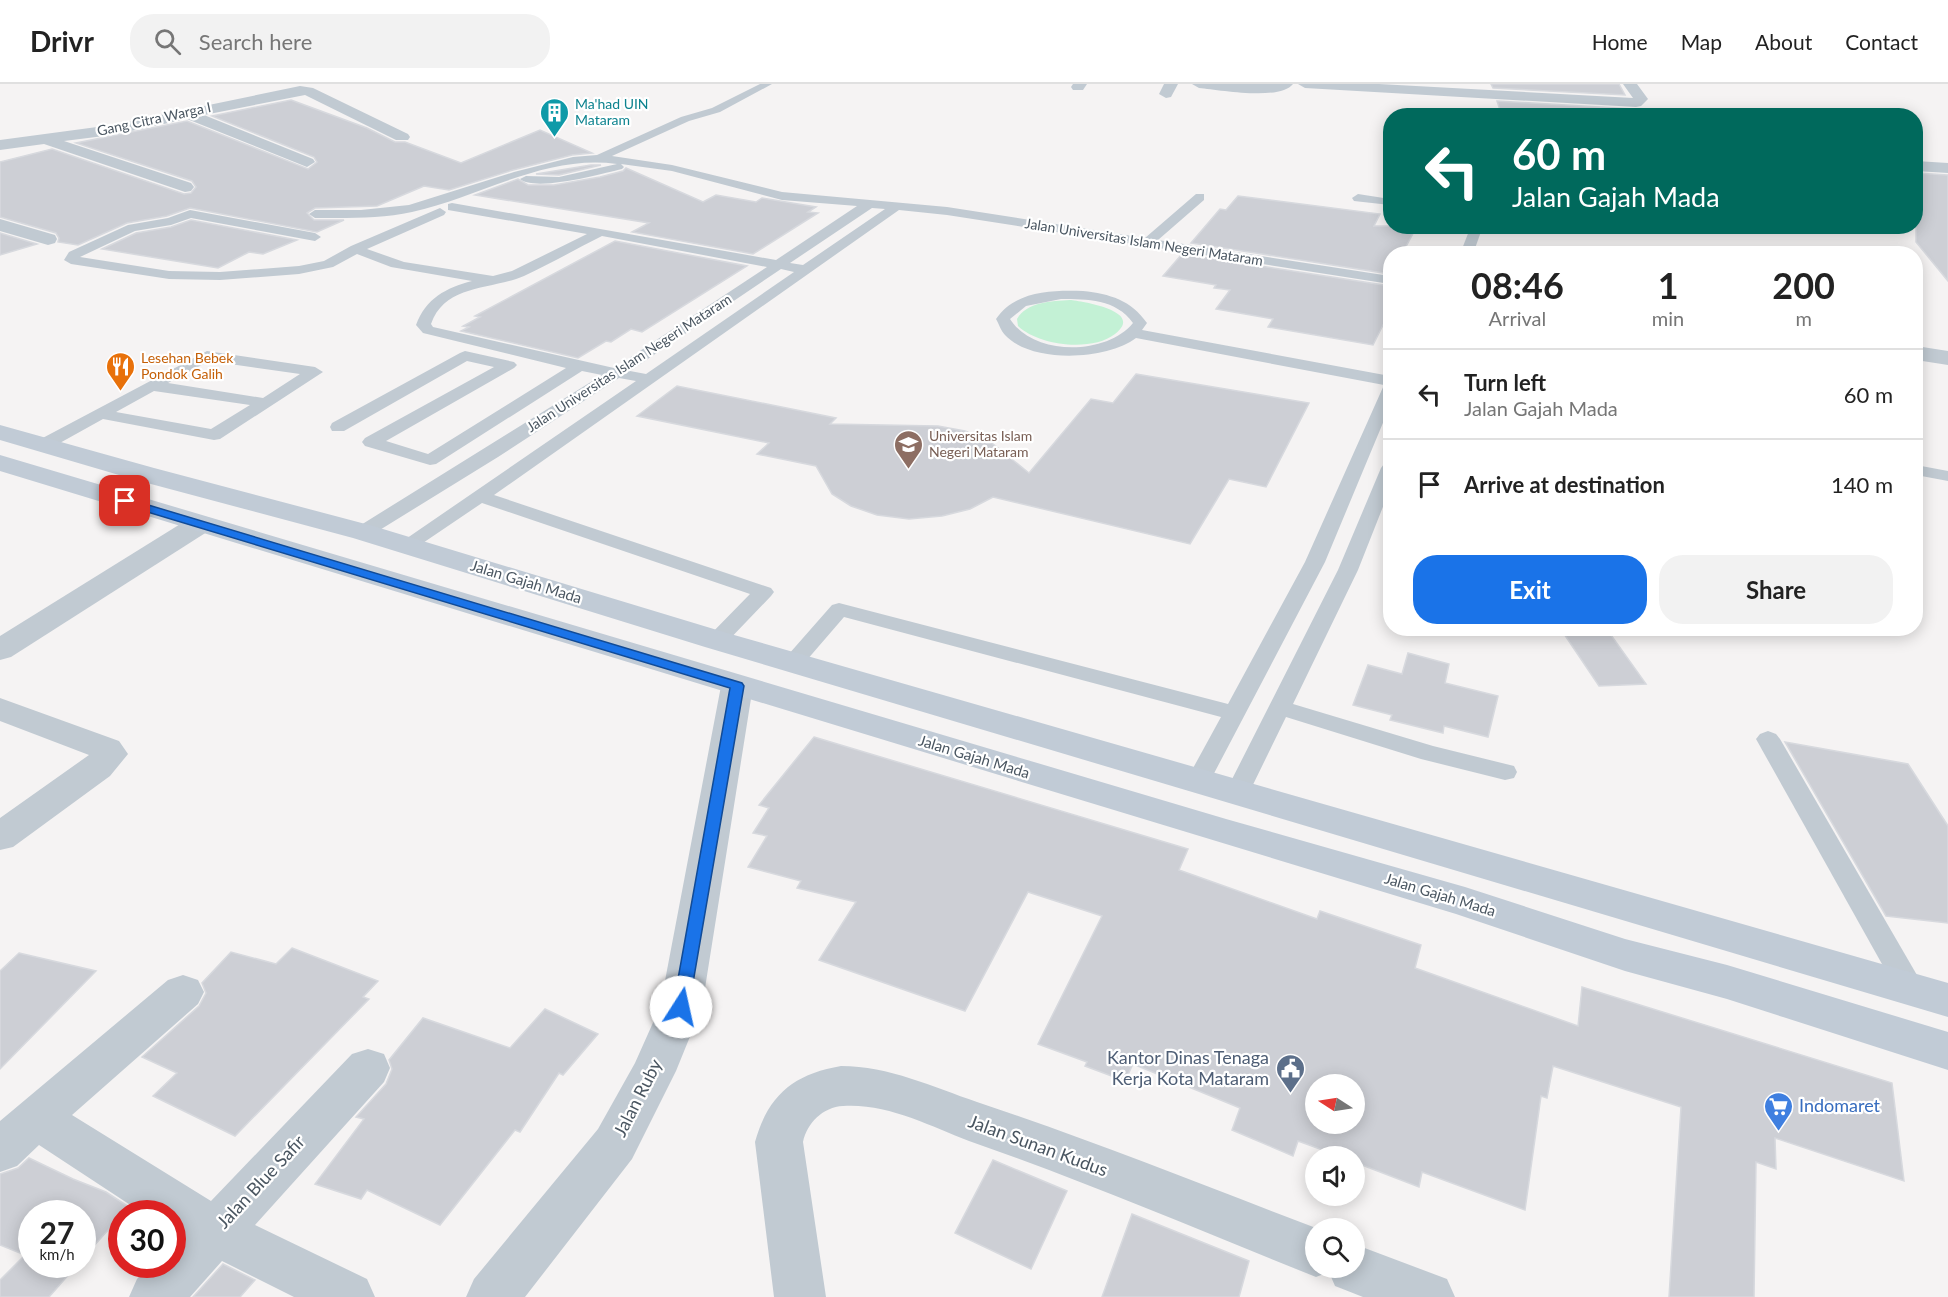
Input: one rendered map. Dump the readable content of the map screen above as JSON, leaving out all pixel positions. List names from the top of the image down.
{
  "streets": {
    "main road": ["Jalan Gajah Mada"],
    "street": [
      "Gang Citra Warga I",
      "Jalan Ruby",
      "Jalan Sunan Kudus",
      "Jalan Blue Safir"
    ],
    "lane": ["Jalan Universitas Islam Negeri Mataram"]
  },
  "crossings": [
    ["Jalan Universitas Islam Negeri Mataram", "Jalan Gajah Mada"],
    ["Jalan Gajah Mada", "Jalan Ruby"]
  ],
  "places": {
    "building": ["Ma'had UIN Mataram"],
    "restaurant": ["Lesehan Bebek Pondok Galih"],
    "school or university": ["Universitas Islam Negeri Mataram"],
    "public building": ["Kantor Dinas Tenaga Kerja Kota Mataram"],
    "supermarket": ["Indomaret"]
  },
  "north": "left",
  "page": {
    "header": "Drivr",
    "search": "Search here",
    "nav": [
      "Home",
      "Map",
      "About",
      "Contact"
    ],
    "turn": ["60 m", "Jalan Gajah Mada"],
    "eta": [
      "08:46",
      "Arrival",
      "1",
      "min",
      "200",
      "m"
    ],
    "list": [
      {
        "name": "Turn left",
        "note": "Jalan Gajah Mada",
        "value": "60 m"
      },
      {
        "name": "Arrive at destination",
        "value": "140 m"
      }
    ],
    "buttons": ["Exit", "Share"],
    "speed": "27 km/h",
    "limit": "30"
  }
}
